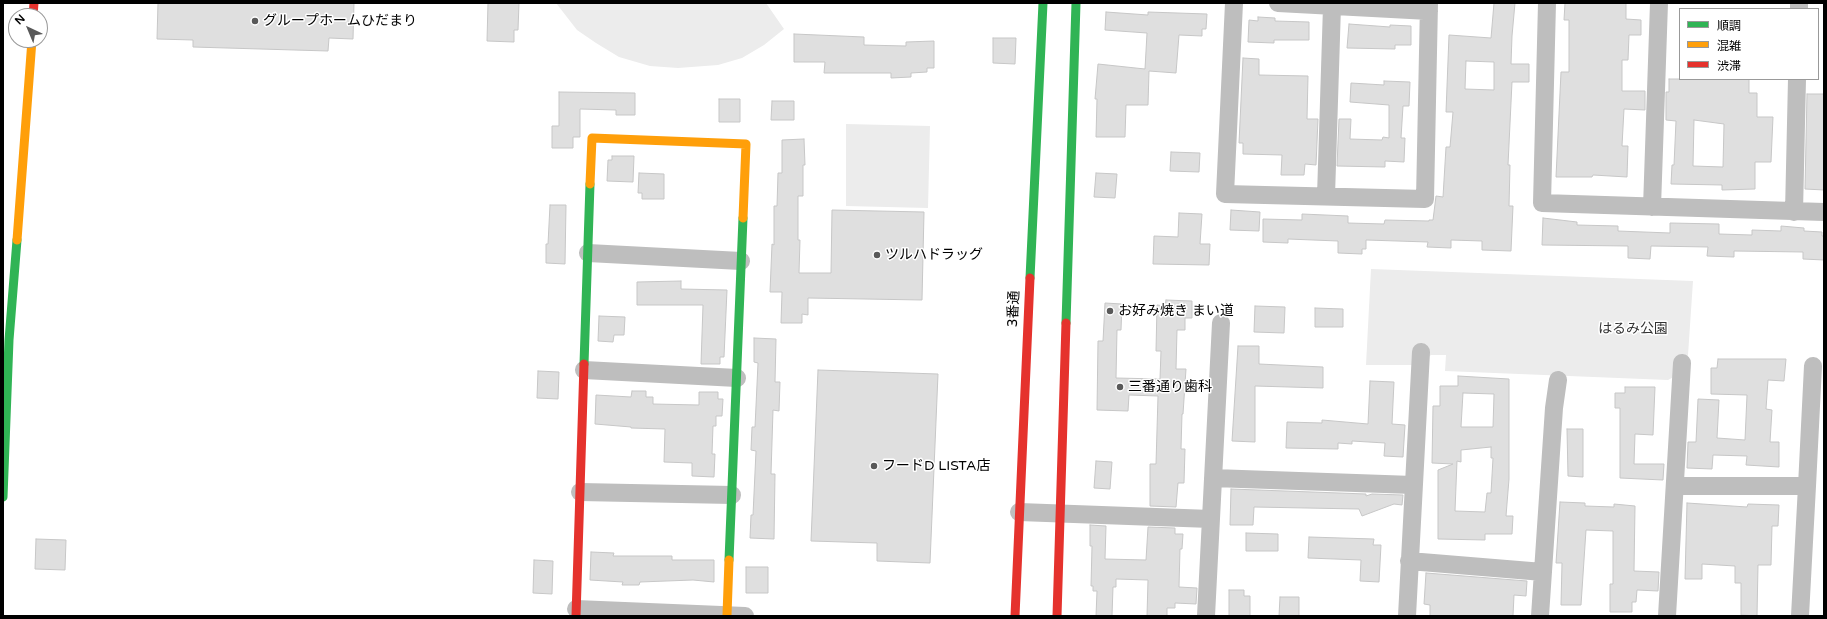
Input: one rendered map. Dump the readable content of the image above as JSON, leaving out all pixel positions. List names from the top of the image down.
{
  "streets": {
    "street": ["3番通"]
  },
  "parks": ["はるみ公園"],
  "places": [
    "グループホームひだまり",
    "ツルハドラッグ",
    "お好み焼き まい道",
    "三番通り歯科",
    "フードD LISTA店"
  ],
  "legend": ["順調", "混雑", "渋滞"],
  "north": "top left"
}
